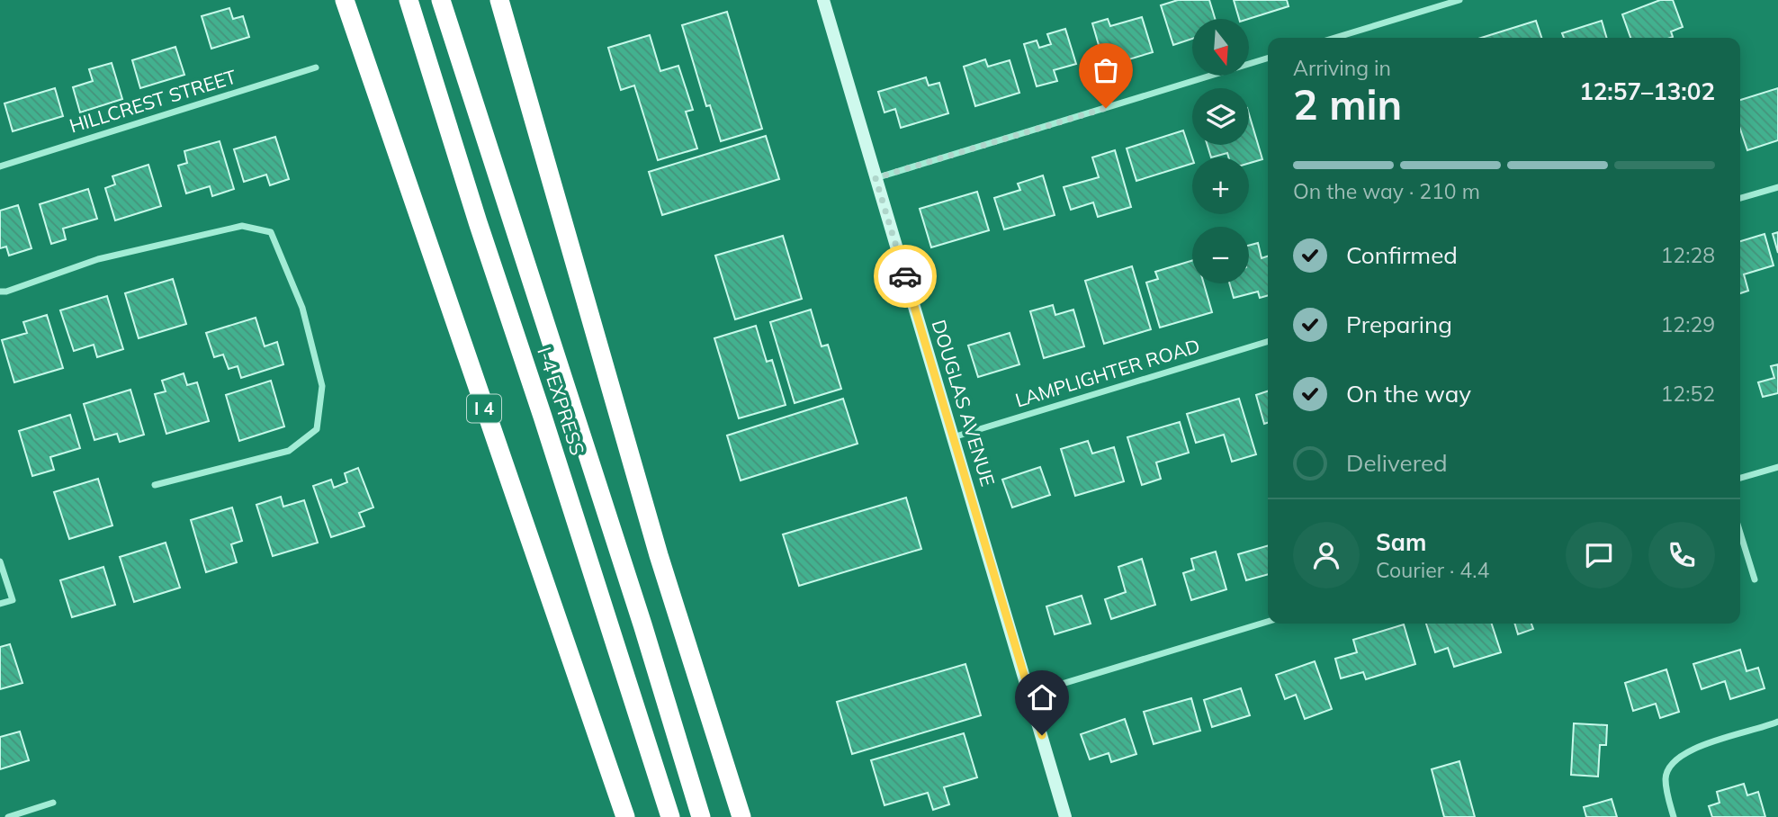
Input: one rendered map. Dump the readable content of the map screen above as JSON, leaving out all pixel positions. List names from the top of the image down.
{
  "streets": {
    "highway": ["I-4 EXPRESS", "I 4"],
    "main road": ["DOUGLAS AVENUE"],
    "street": ["HILLCREST STREET", "LAMPLIGHTER ROAD"]
  },
  "crossings": [
    ["LAMPLIGHTER ROAD", "DOUGLAS AVENUE"]
  ],
  "north": "bottom",
  "page": {
    "map_buttons": ["+", "−"],
    "heading": ["2 min", "Arriving in", "12:57–13:02"],
    "panel": ["Sam", "Courier · 4.4"],
    "bar": "On the way · 210 m",
    "list": [
      ["Confirmed", "12:28"],
      ["Preparing", "12:29"],
      ["On the way", "12:52"],
      "Delivered"
    ]
  }
}
